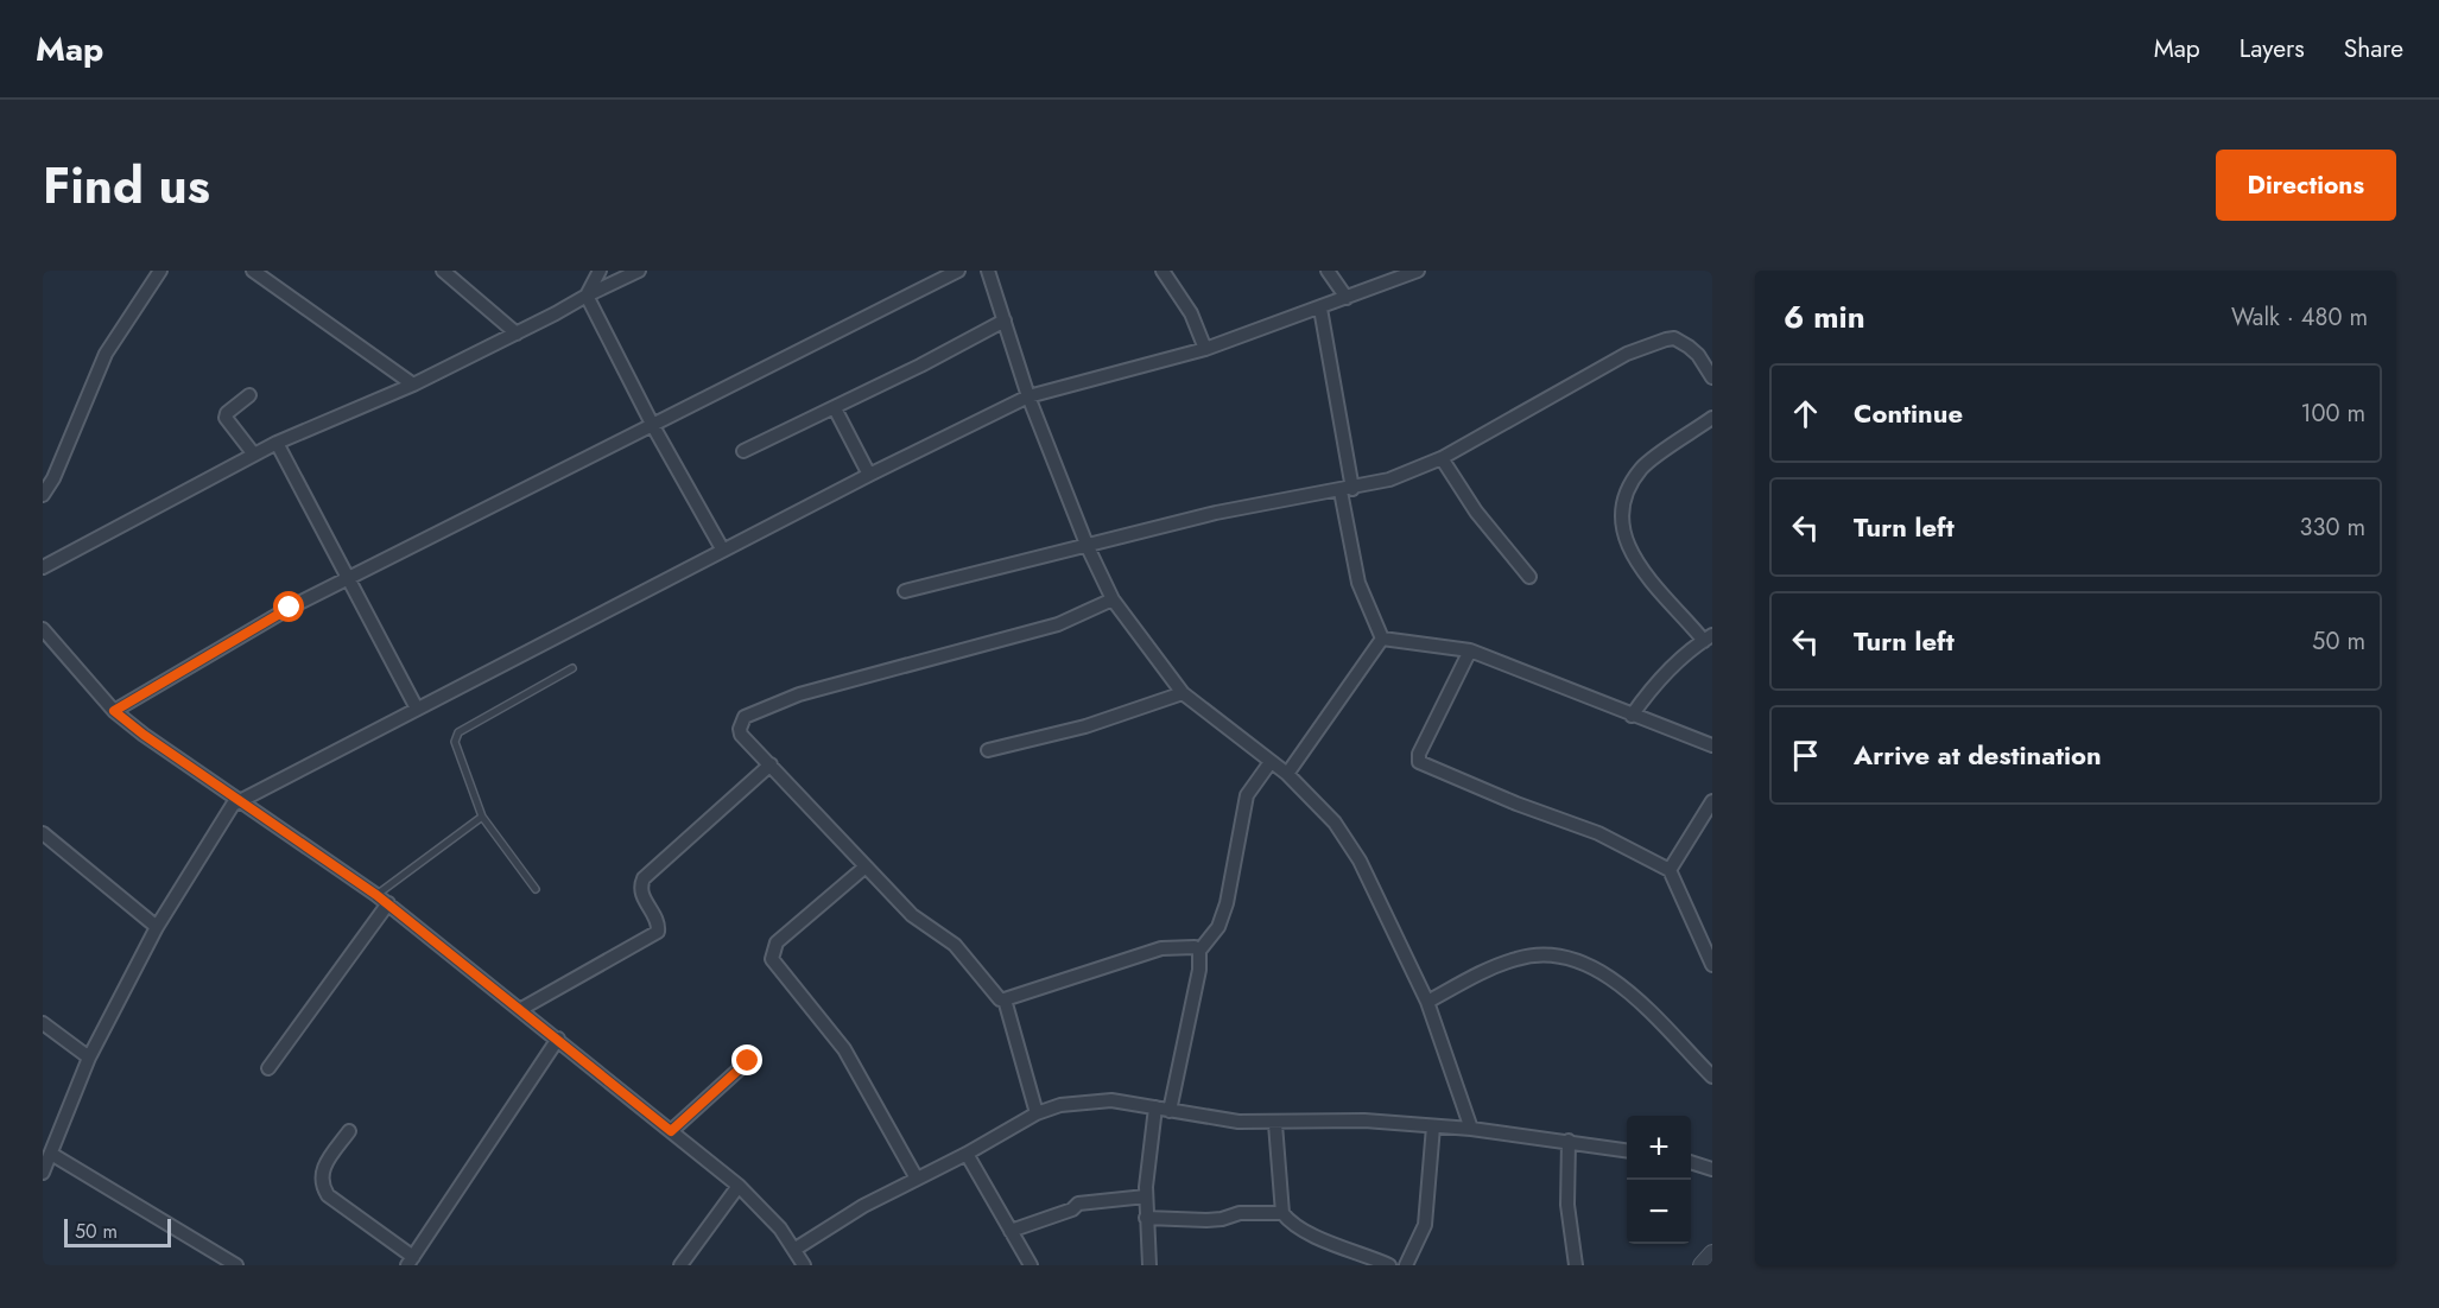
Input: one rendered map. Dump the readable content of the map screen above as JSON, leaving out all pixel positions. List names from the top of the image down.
{
  "scale_bar": "50 m",
  "page": {
    "header": "Map",
    "nav": ["Map", "Layers", "Share"],
    "title": "Find us",
    "buttons": "Directions",
    "heading": ["6 min", "Walk · 480 m"],
    "list": [
      ["Continue", "100 m"],
      ["Turn left", "330 m"],
      ["Turn left", "50 m"],
      "Arrive at destination"
    ],
    "map_buttons": ["+", "−"],
    "scale": "50 m"
  }
}
